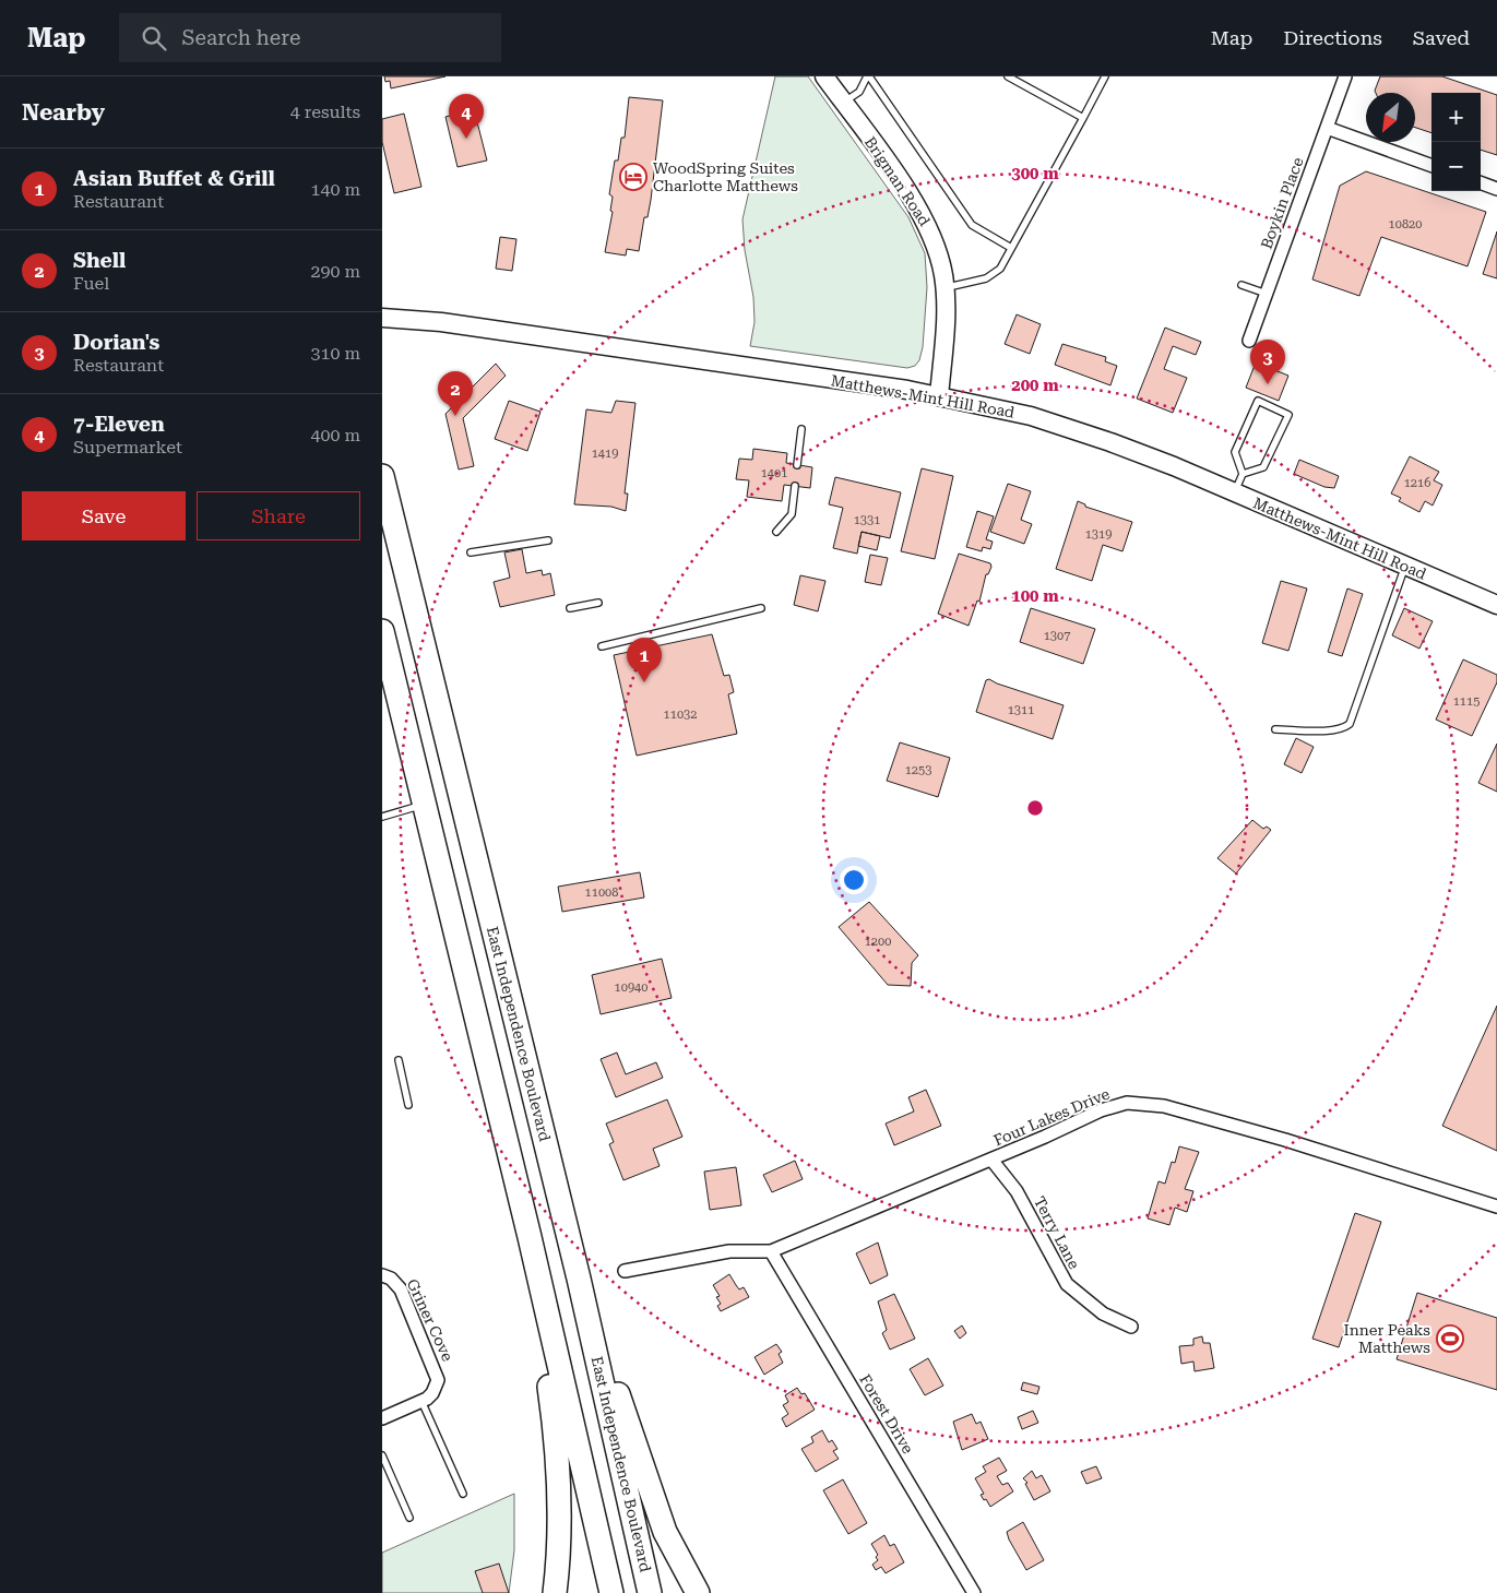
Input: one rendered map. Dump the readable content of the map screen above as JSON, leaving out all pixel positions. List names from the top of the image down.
{
  "streets": {
    "highway": ["East Independence Boulevard"],
    "main road": ["Brigman Road", "Matthews-Mint Hill Road"],
    "street": [
      "Boykin Place",
      "Four Lakes Drive",
      "Terry Lane",
      "Griner Cove",
      "Forest Drive"
    ]
  },
  "crossings": [
    ["Brigman Road", "Matthews-Mint Hill Road"],
    ["Four Lakes Drive", "Terry Lane"],
    ["Four Lakes Drive", "Forest Drive"]
  ],
  "places": {
    "hotel": ["WoodSpring Suites Charlotte Matthews"],
    "sports": ["Inner Peaks Matthews"]
  },
  "house_numbers": [
    "10820",
    "1419",
    "1401",
    "1216",
    "1331",
    "1319",
    "1307",
    "1115",
    "1311",
    "11032",
    "1253",
    "11008",
    "1200",
    "10940"
  ],
  "north": "bottom left",
  "page": {
    "header": "Map",
    "search": "Search here",
    "nav": ["Map", "Directions", "Saved"],
    "heading": ["Nearby", "4 results"],
    "map_buttons": ["+", "−"],
    "pins": [
      "4",
      "3",
      "2",
      "1"
    ],
    "list": [
      {
        "mark": "1",
        "name": "Asian Buffet & Grill",
        "note": "Restaurant",
        "value": "140 m"
      },
      {
        "mark": "2",
        "name": "Shell",
        "note": "Fuel",
        "value": "290 m"
      },
      {
        "mark": "3",
        "name": "Dorian's",
        "note": "Restaurant",
        "value": "310 m"
      },
      {
        "mark": "4",
        "name": "7-Eleven",
        "note": "Supermarket",
        "value": "400 m"
      }
    ],
    "buttons": ["Save", "Share"]
  },
  "rings": ["300 m", "200 m", "100 m"]
}
